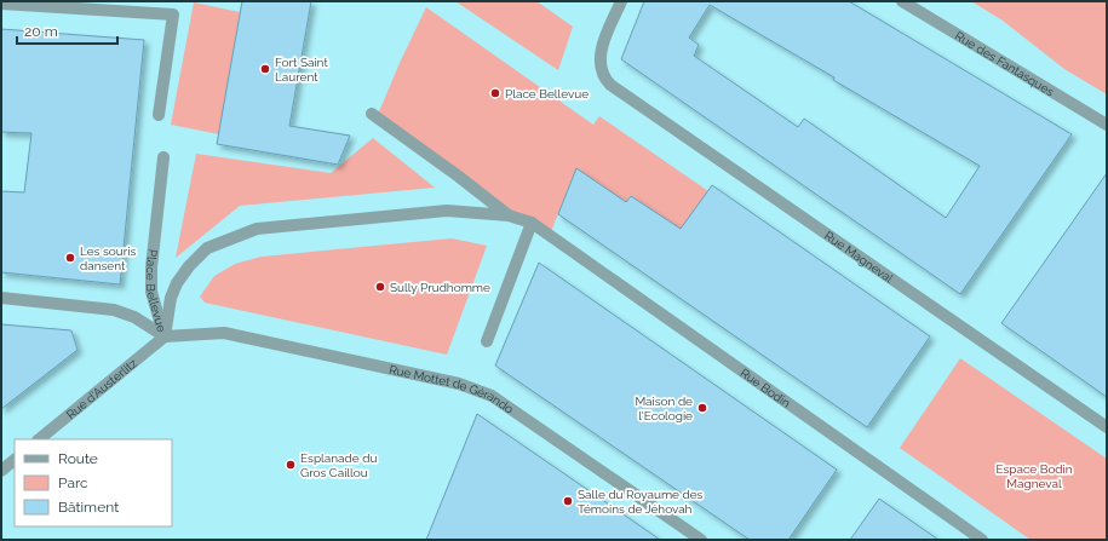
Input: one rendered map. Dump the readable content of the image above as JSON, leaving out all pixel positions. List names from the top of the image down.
{
  "streets": {
    "street": [
      "Rue des Fantasques",
      "Rue Magneval",
      "Place Bellevue",
      "Rue Bodin",
      "Rue d'Austerlitz",
      "Rue Mottet de Gérando"
    ]
  },
  "crossings": [
    ["Place Bellevue", "Rue Bodin"],
    ["Place Bellevue", "Rue d'Austerlitz"],
    ["Place Bellevue", "Rue Mottet de Gérando"],
    ["Rue d'Austerlitz", "Rue Mottet de Gérando"]
  ],
  "parks": ["Espace Bodin Magneval"],
  "places": [
    "Fort Saint Laurent",
    "Place Bellevue",
    "Les souris dansent",
    "Sully Prudhomme",
    "Maison de l'Ecologie",
    "Esplanade du Gros Caillou",
    "Salle du Royaume des Témoins de Jéhovah"
  ],
  "legend": ["Route", "Parc", "Bâtiment"],
  "scale_bar": "20 m"
}
